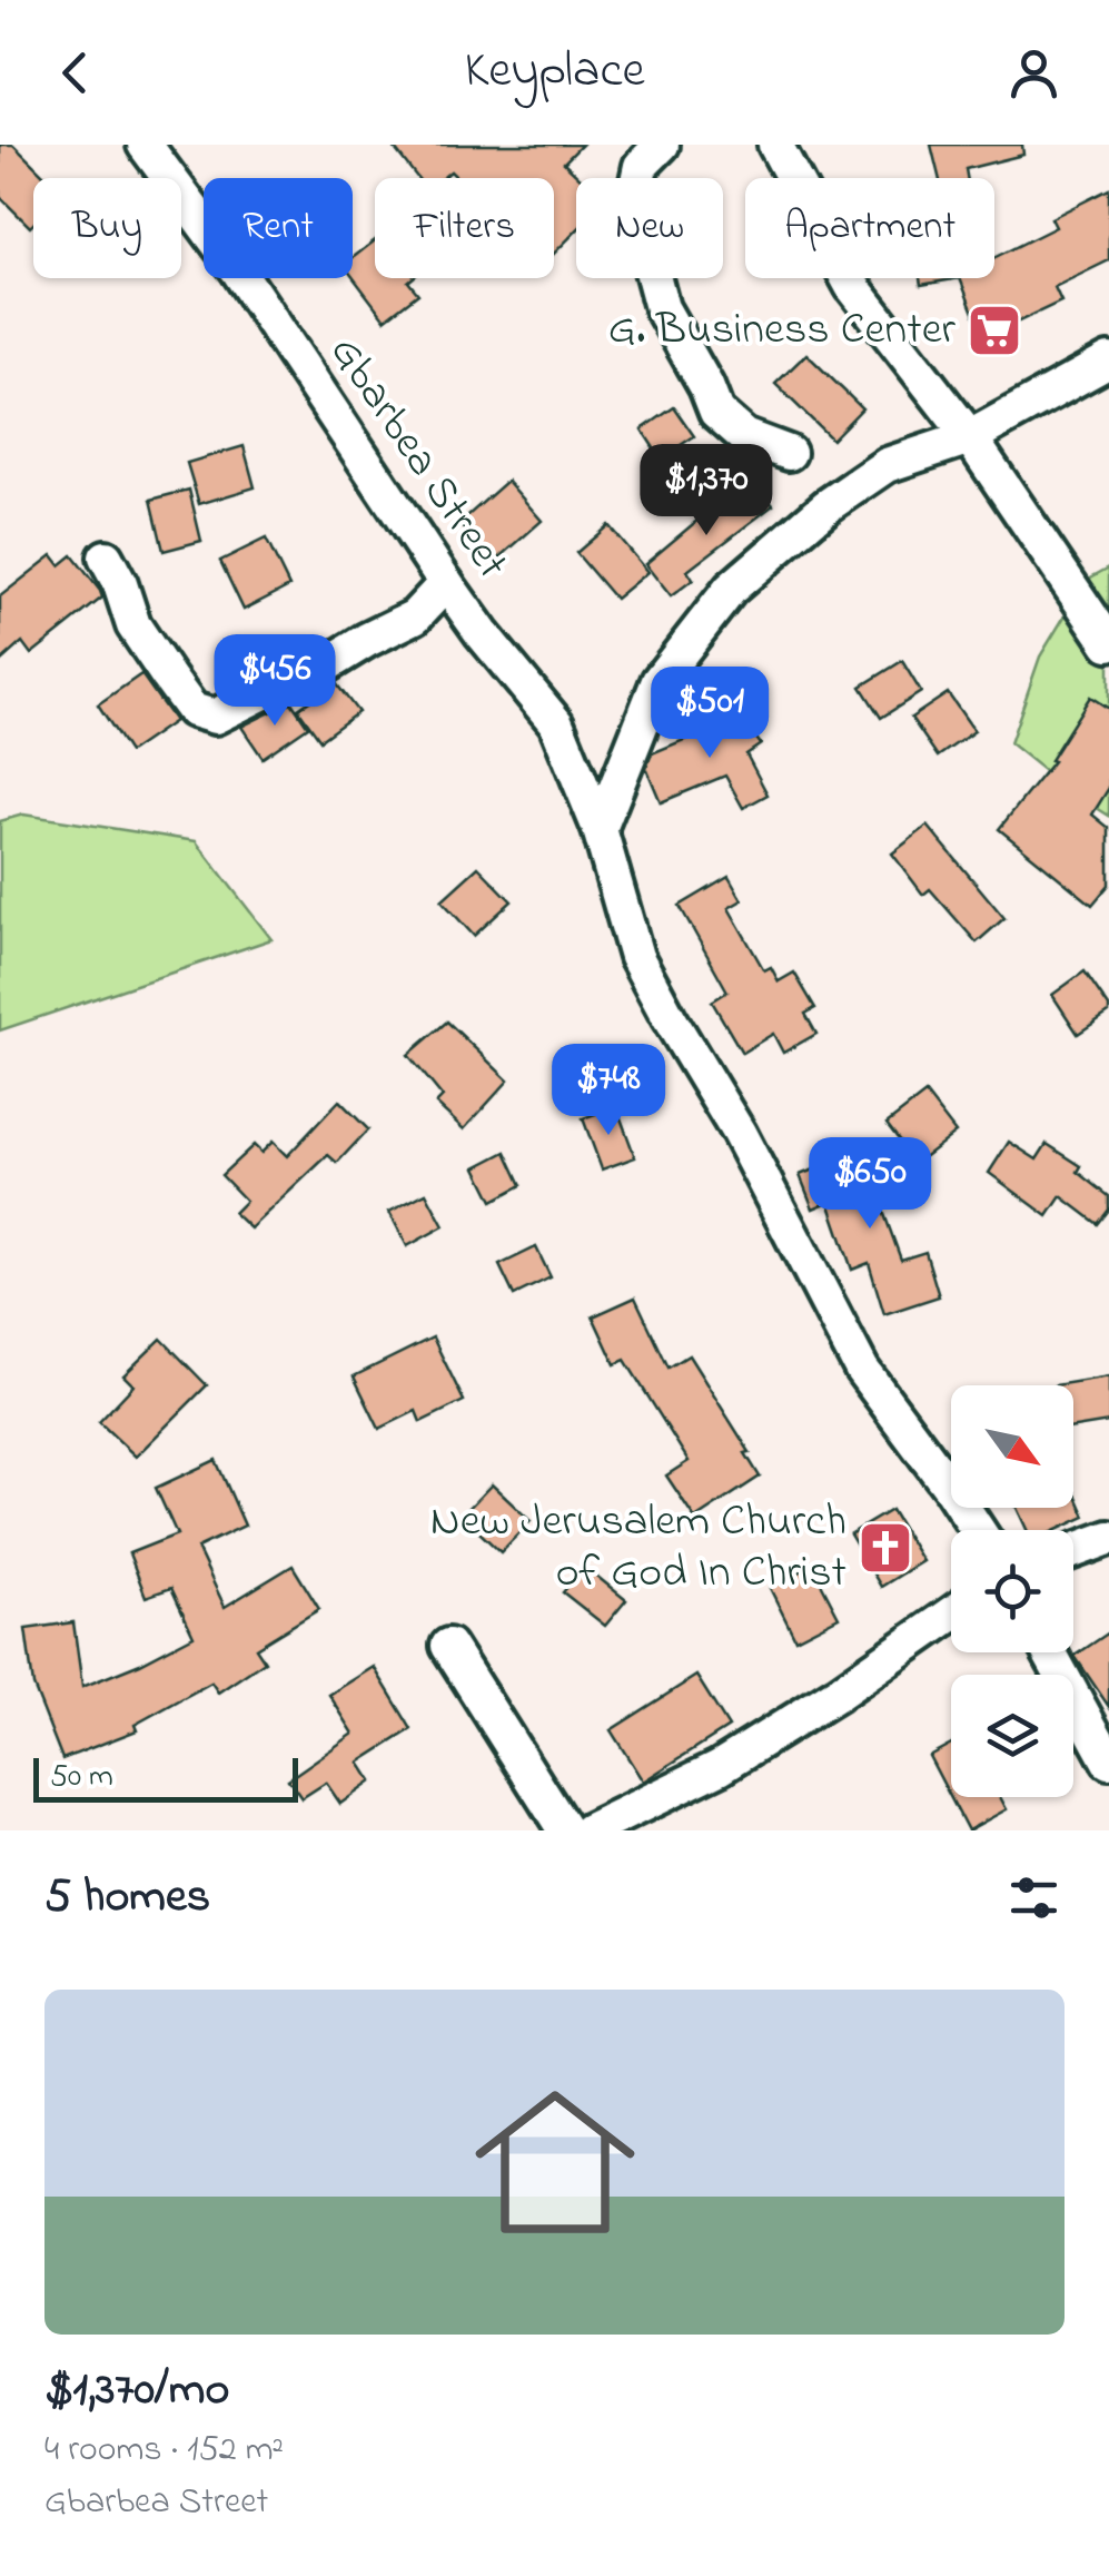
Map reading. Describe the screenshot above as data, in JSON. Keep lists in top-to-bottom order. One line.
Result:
{"streets":{"street":["Gbarbea Street"]},"places":{"supermarket":["G. Business Center"],"church":["New Jerusalem Church of God In Christ"]},"scale_bar":"50 m","north":"bottom right","page":{"header":"Keyplace","chip":["Buy","Rent","Filters","New","Apartment"],"price":["$1,370","$456","$501","$748","$650"],"scale":"50 m","heading":"5 homes","list":[{"name":"$1,370/mo","note":"4 rooms · 152 m² · Gbarbea Street"}]}}
